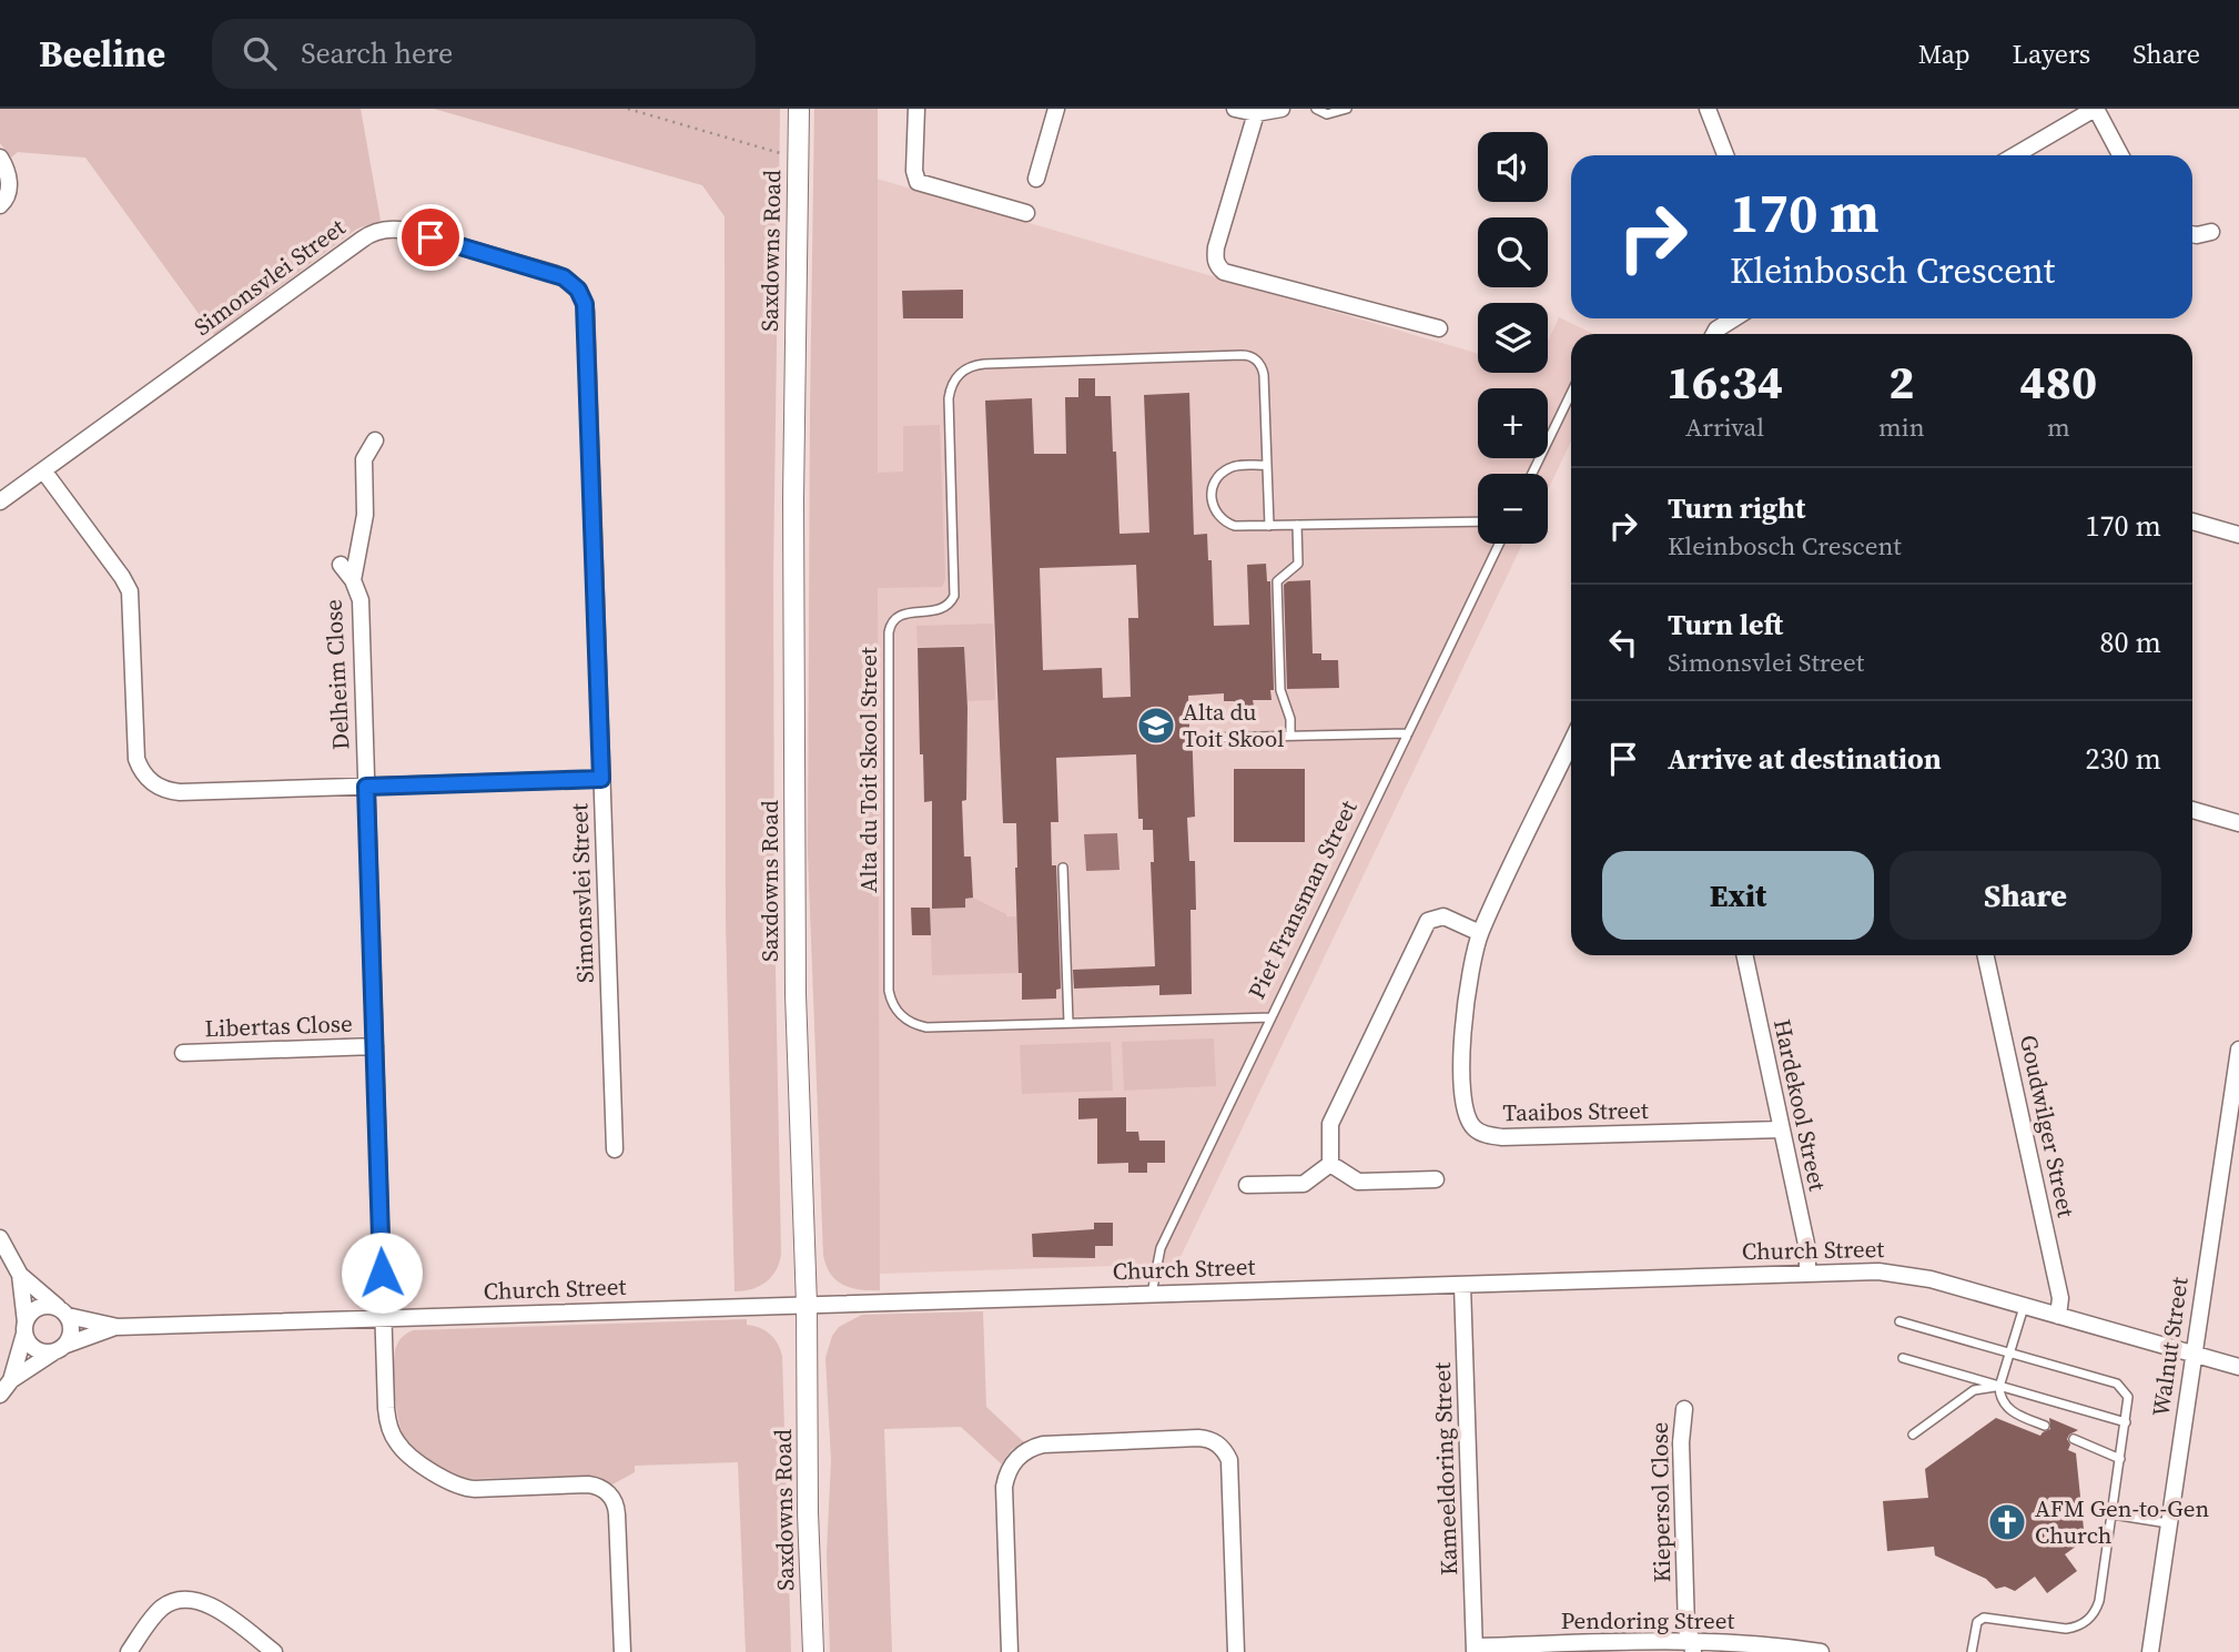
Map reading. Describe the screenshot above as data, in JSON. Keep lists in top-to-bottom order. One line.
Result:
{"streets":{"street":["Saxdowns Road","Simonsvlei Street","Delheim Close","Libertas Close","Hardekool Street","Taaibos Street","Goudwilger Street","Church Street","Walnut Street","Kameeldoring Street","Kiepersol Close","Pendoring Street"],"lane":["Alta du Toit Skool Street","Piet Fransman Street"]},"crossings":[["Saxdowns Road","Church Street"],["Delheim Close","Libertas Close"],["Delheim Close","Church Street"],["Alta du Toit Skool Street","Piet Fransman Street"],["Piet Fransman Street","Church Street"],["Hardekool Street","Taaibos Street"],["Hardekool Street","Church Street"],["Goudwilger Street","Church Street"],["Church Street","Walnut Street"],["Church Street","Kameeldoring Street"],["Kameeldoring Street","Pendoring Street"],["Kiepersol Close","Pendoring Street"]],"places":{"school or university":["Alta du Toit Skool"],"church":["AFM Gen-to-Gen Church"]},"page":{"header":"Beeline","search":"Search here","nav":["Map","Layers","Share"],"map_buttons":["+","−"],"turn":["170 m","Kleinbosch Crescent"],"eta":["16:34","Arrival","2","min","480","m"],"list":[{"name":"Turn right","note":"Kleinbosch Crescent","value":"170 m"},{"name":"Turn left","note":"Simonsvlei Street","value":"80 m"},{"name":"Arrive at destination","value":"230 m"}],"buttons":["Exit","Share"]}}
